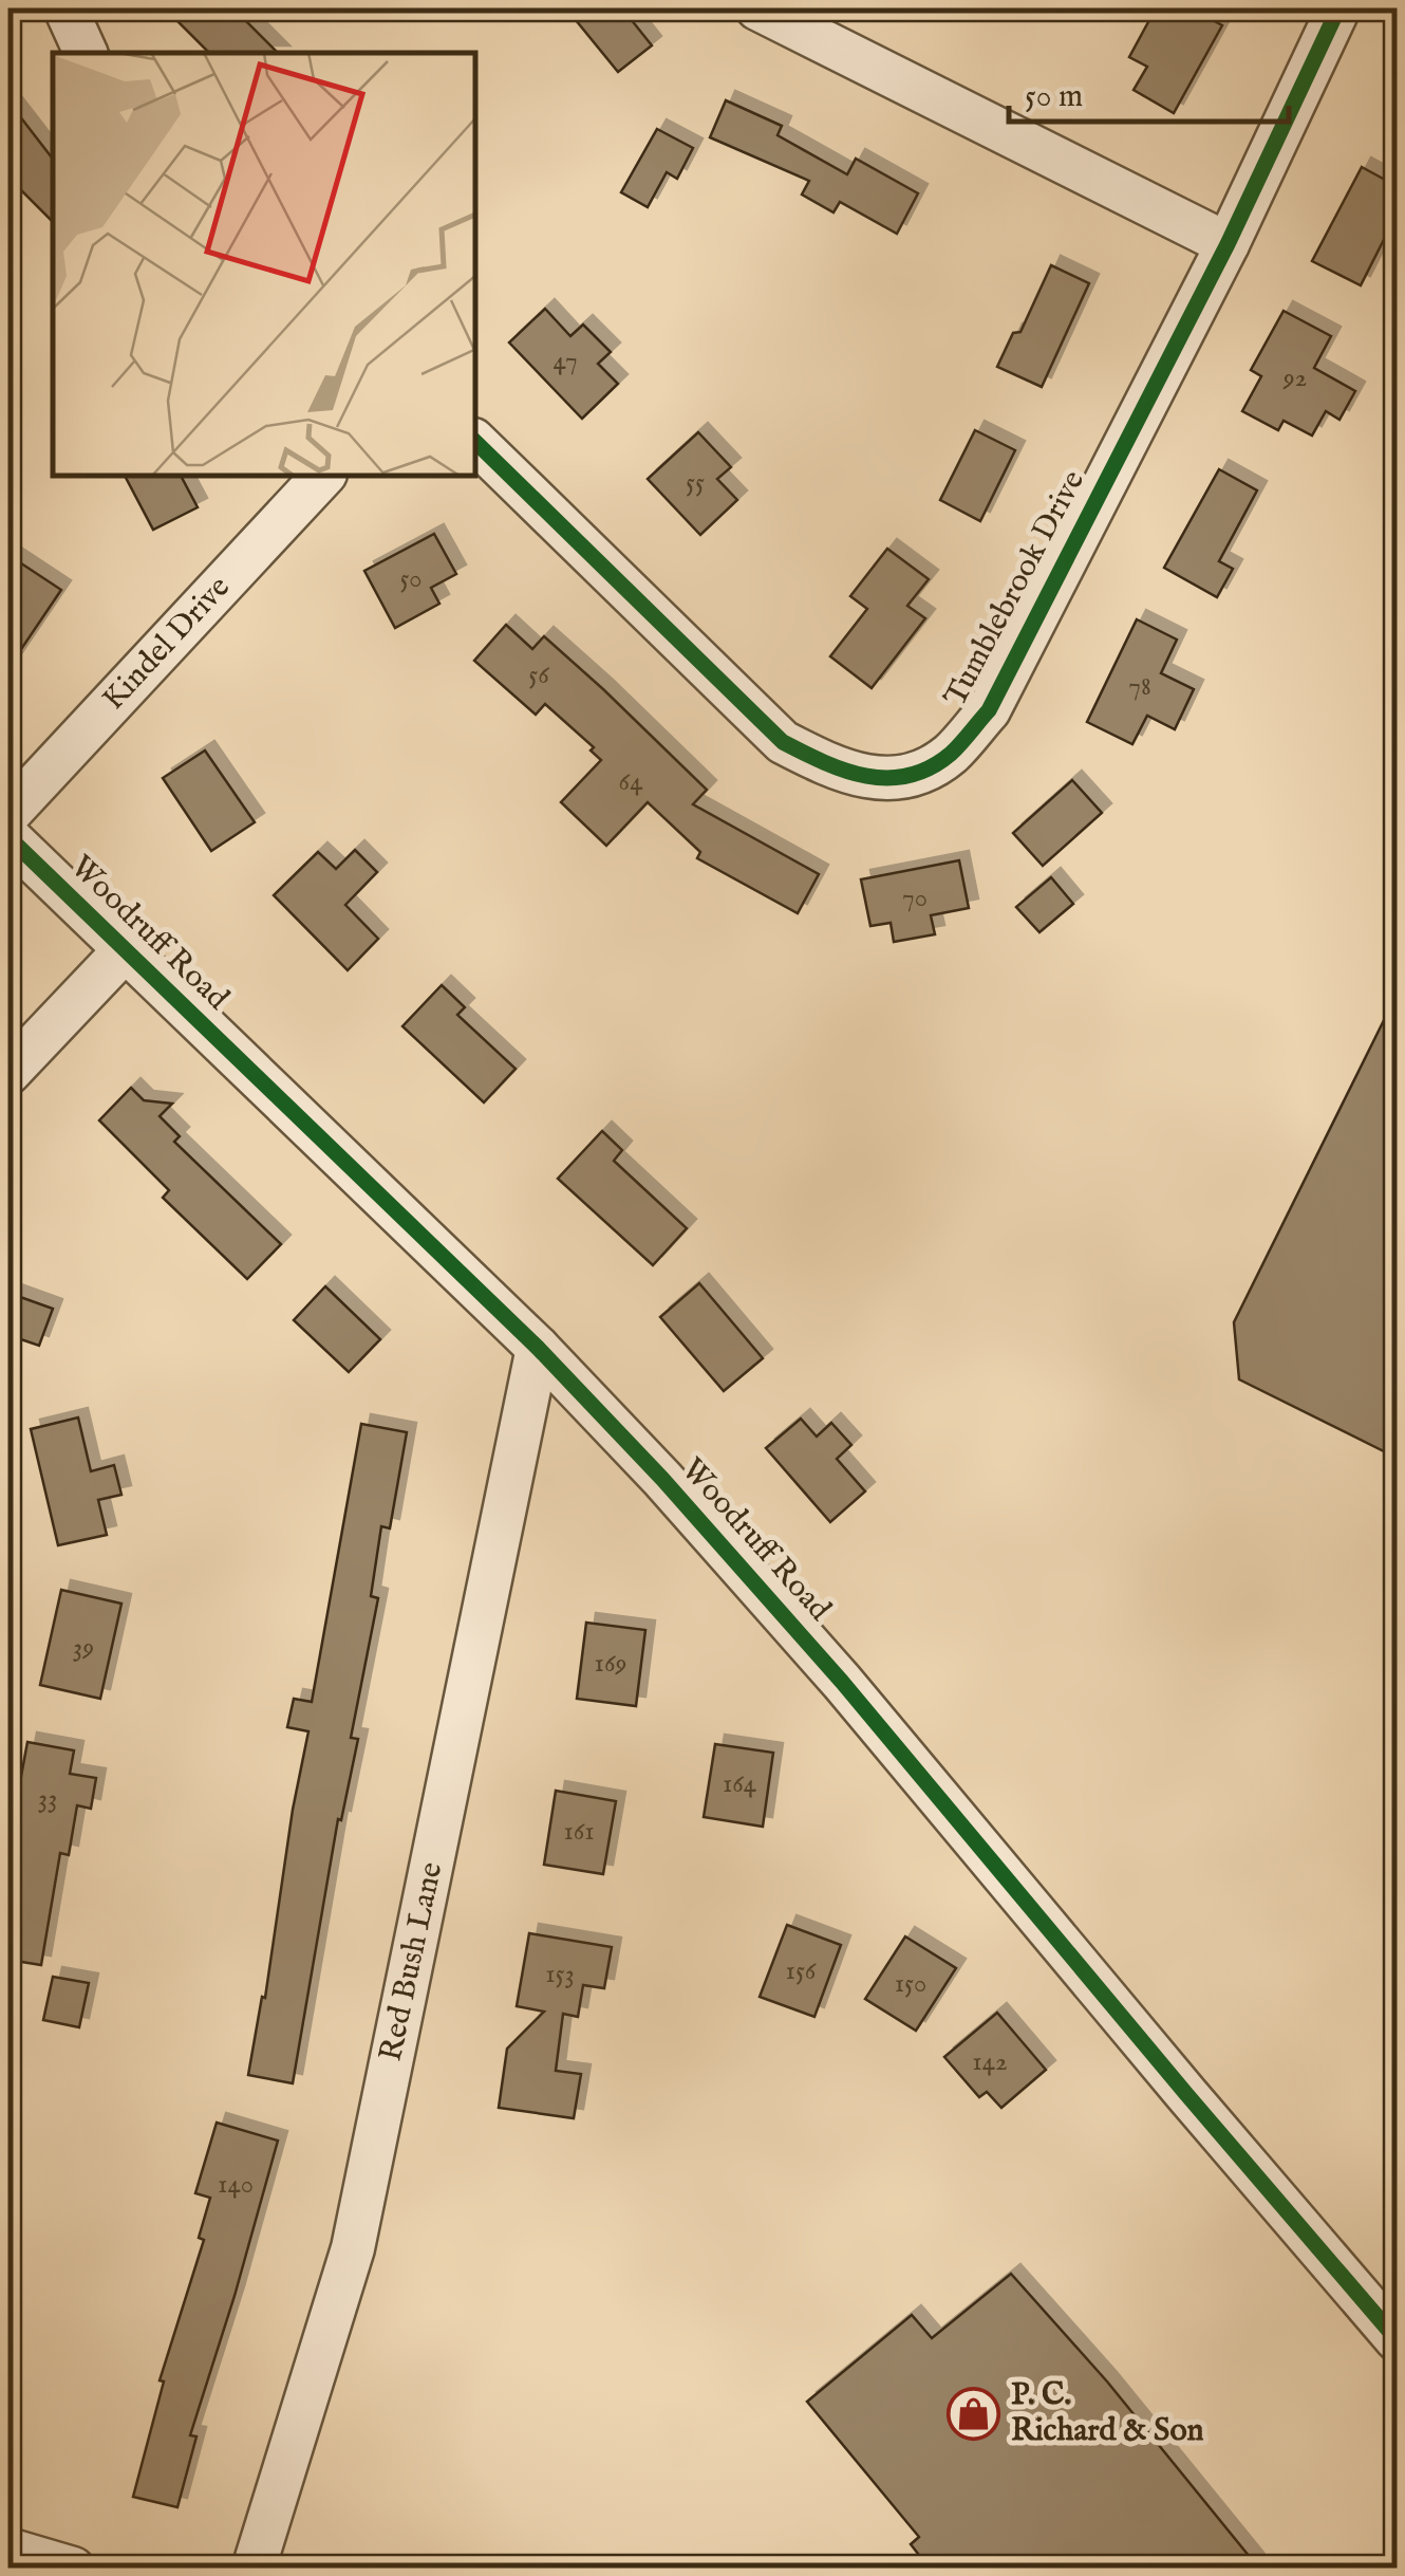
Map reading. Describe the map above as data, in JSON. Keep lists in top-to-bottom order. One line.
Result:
{"streets":{"street":["Tumblebrook Drive","Kindel Drive","Woodruff Road","Red Bush Lane"]},"crossings":[["Woodruff Road","Red Bush Lane"]],"places":{"shop":["P. C. Richard & Son"]},"house_numbers":["47","92","55","50","56","78","64","70","39","169","164","33","161","156","153","150","142","140"],"scale_bar":"50 m"}
